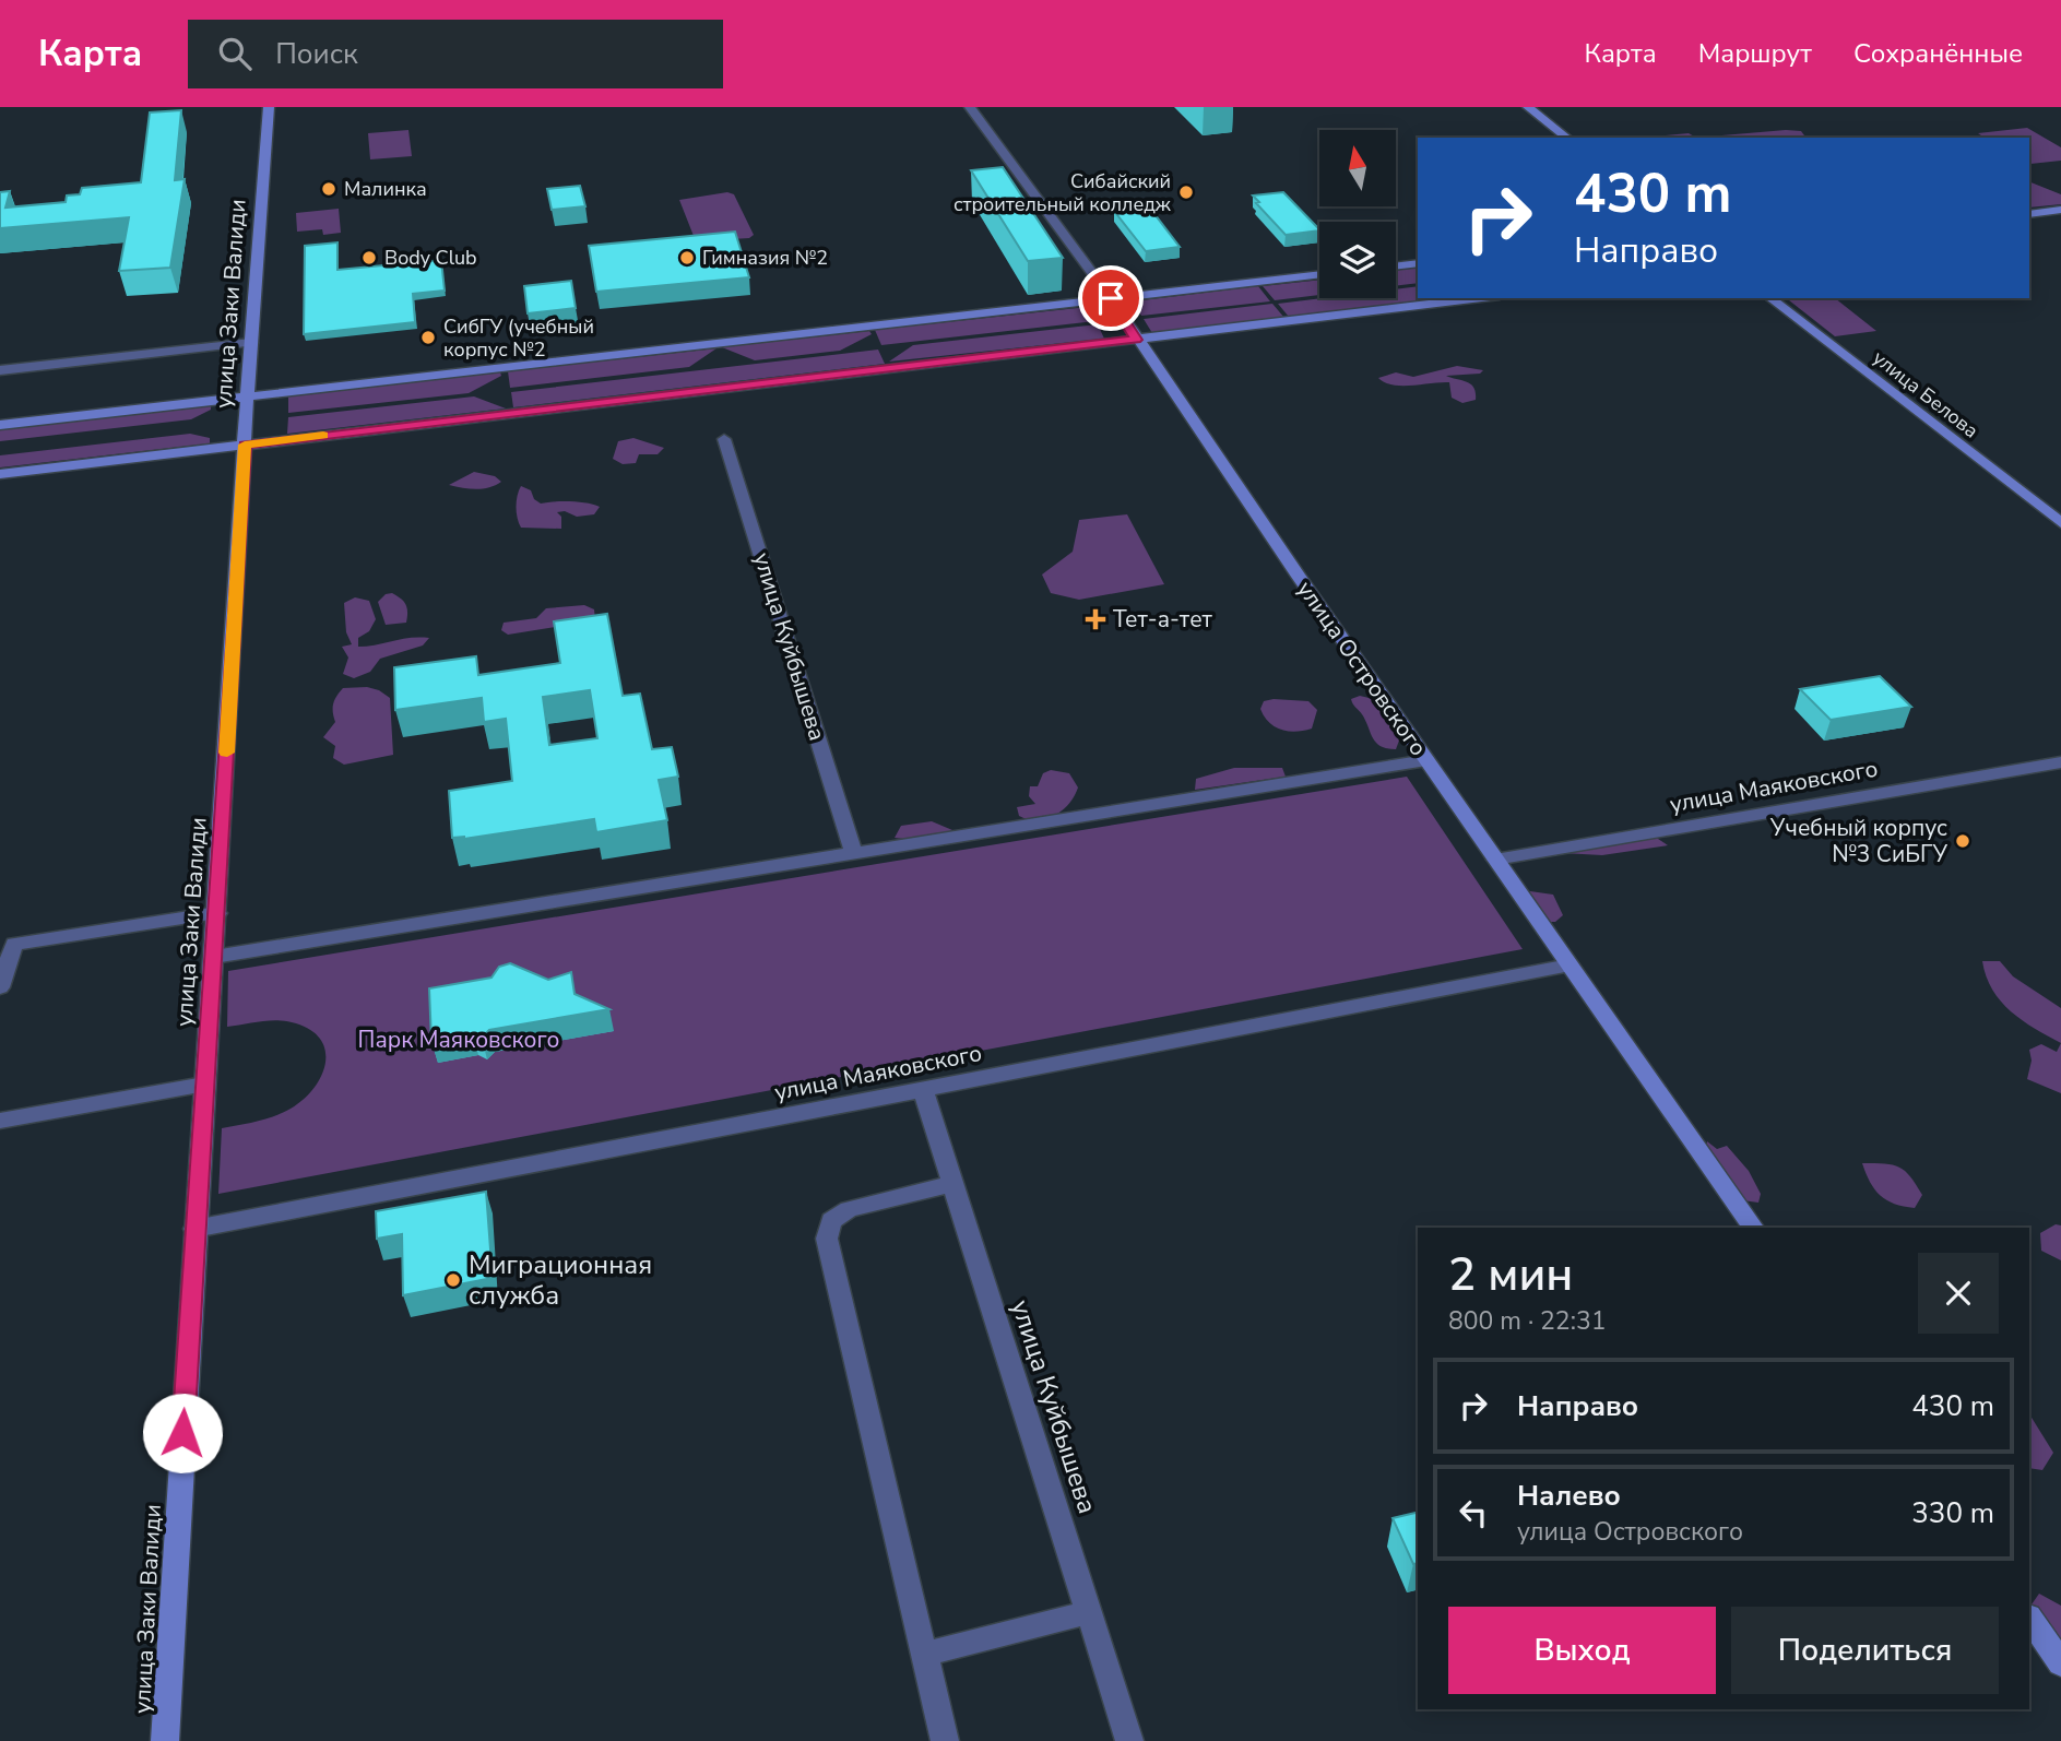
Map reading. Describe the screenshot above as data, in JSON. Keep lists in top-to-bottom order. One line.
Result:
{"streets":{"street":["улица Заки Валиди","улица Белова","улица Куйбышева","улица Островского","улица Маяковского"]},"crossings":[["улица Заки Валиди","улица Маяковского"],["улица Куйбышева","улица Маяковского"],["улица Островского","улица Маяковского"]],"parks":["Парк Маяковского"],"places":{"other":["Малинка","Сибайский строительный колледж","Body Club","Гимназия №2","СибГУ (учебный корпус №2","Учебный корпус №3 СиБГУ","Миграционная служба"],"health":["Тет-а-тет"]},"north":"top","page":{"header":"Карта","search":"Поиск","nav":["Карта","Маршрут","Сохранённые"],"turn":["430 m","Направо"],"heading":["2 мин","800 m · 22:31"],"list":[{"name":"Направо","value":"430 m"},{"name":"Налево","note":"улица Островского","value":"330 m"}],"buttons":["Выход","Поделиться"]}}
